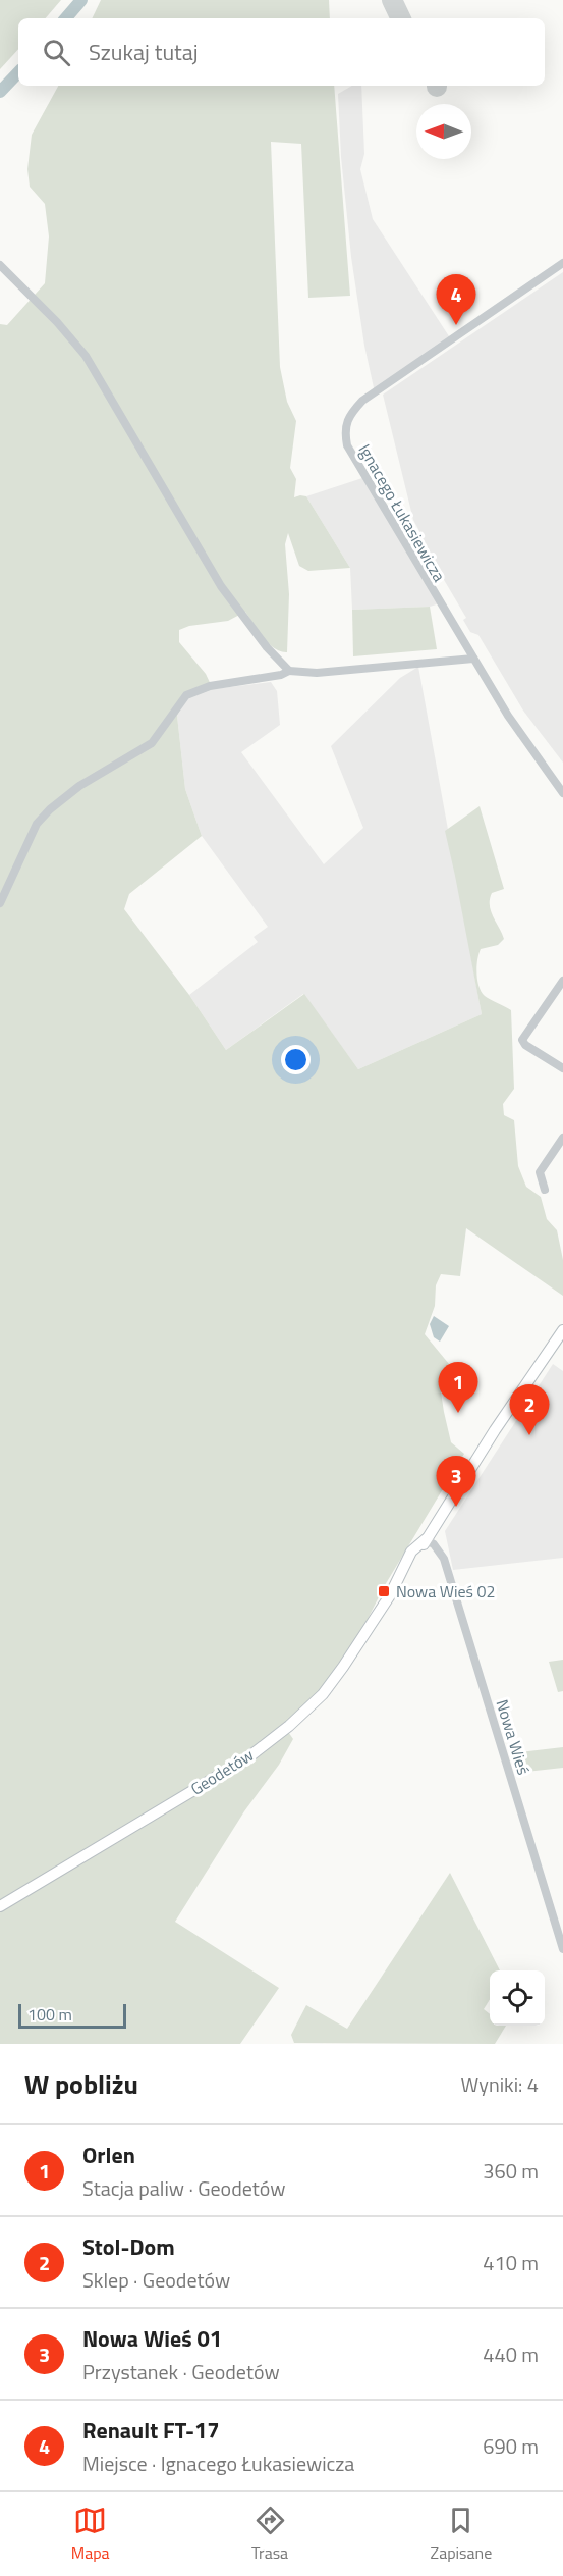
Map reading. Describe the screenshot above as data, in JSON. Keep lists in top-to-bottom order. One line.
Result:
{"streets":{"main road":["Geodetów"],"street":["Ignacego Łukasiewicza","Nowa Wieś"]},"crossings":[["Nowa Wieś","Geodetów"]],"places":{"transit":["Nowa Wieś 02"]},"scale_bar":"100 m","north":"left","page":{"search":"Szukaj tutaj","pins":["4","1","2","3"],"scale":"100 m","heading":["W pobliżu","Wyniki: 4"],"list":[{"mark":"1","name":"Orlen","note":"Stacja paliw · Geodetów","value":"360 m"},{"mark":"2","name":"Stol-Dom","note":"Sklep · Geodetów","value":"410 m"},{"mark":"3","name":"Nowa Wieś 01","note":"Przystanek · Geodetów","value":"440 m"},{"mark":"4","name":"Renault FT-17","note":"Miejsce · Ignacego Łukasiewicza","value":"690 m"}],"nav":["Mapa","Trasa","Zapisane"]}}
